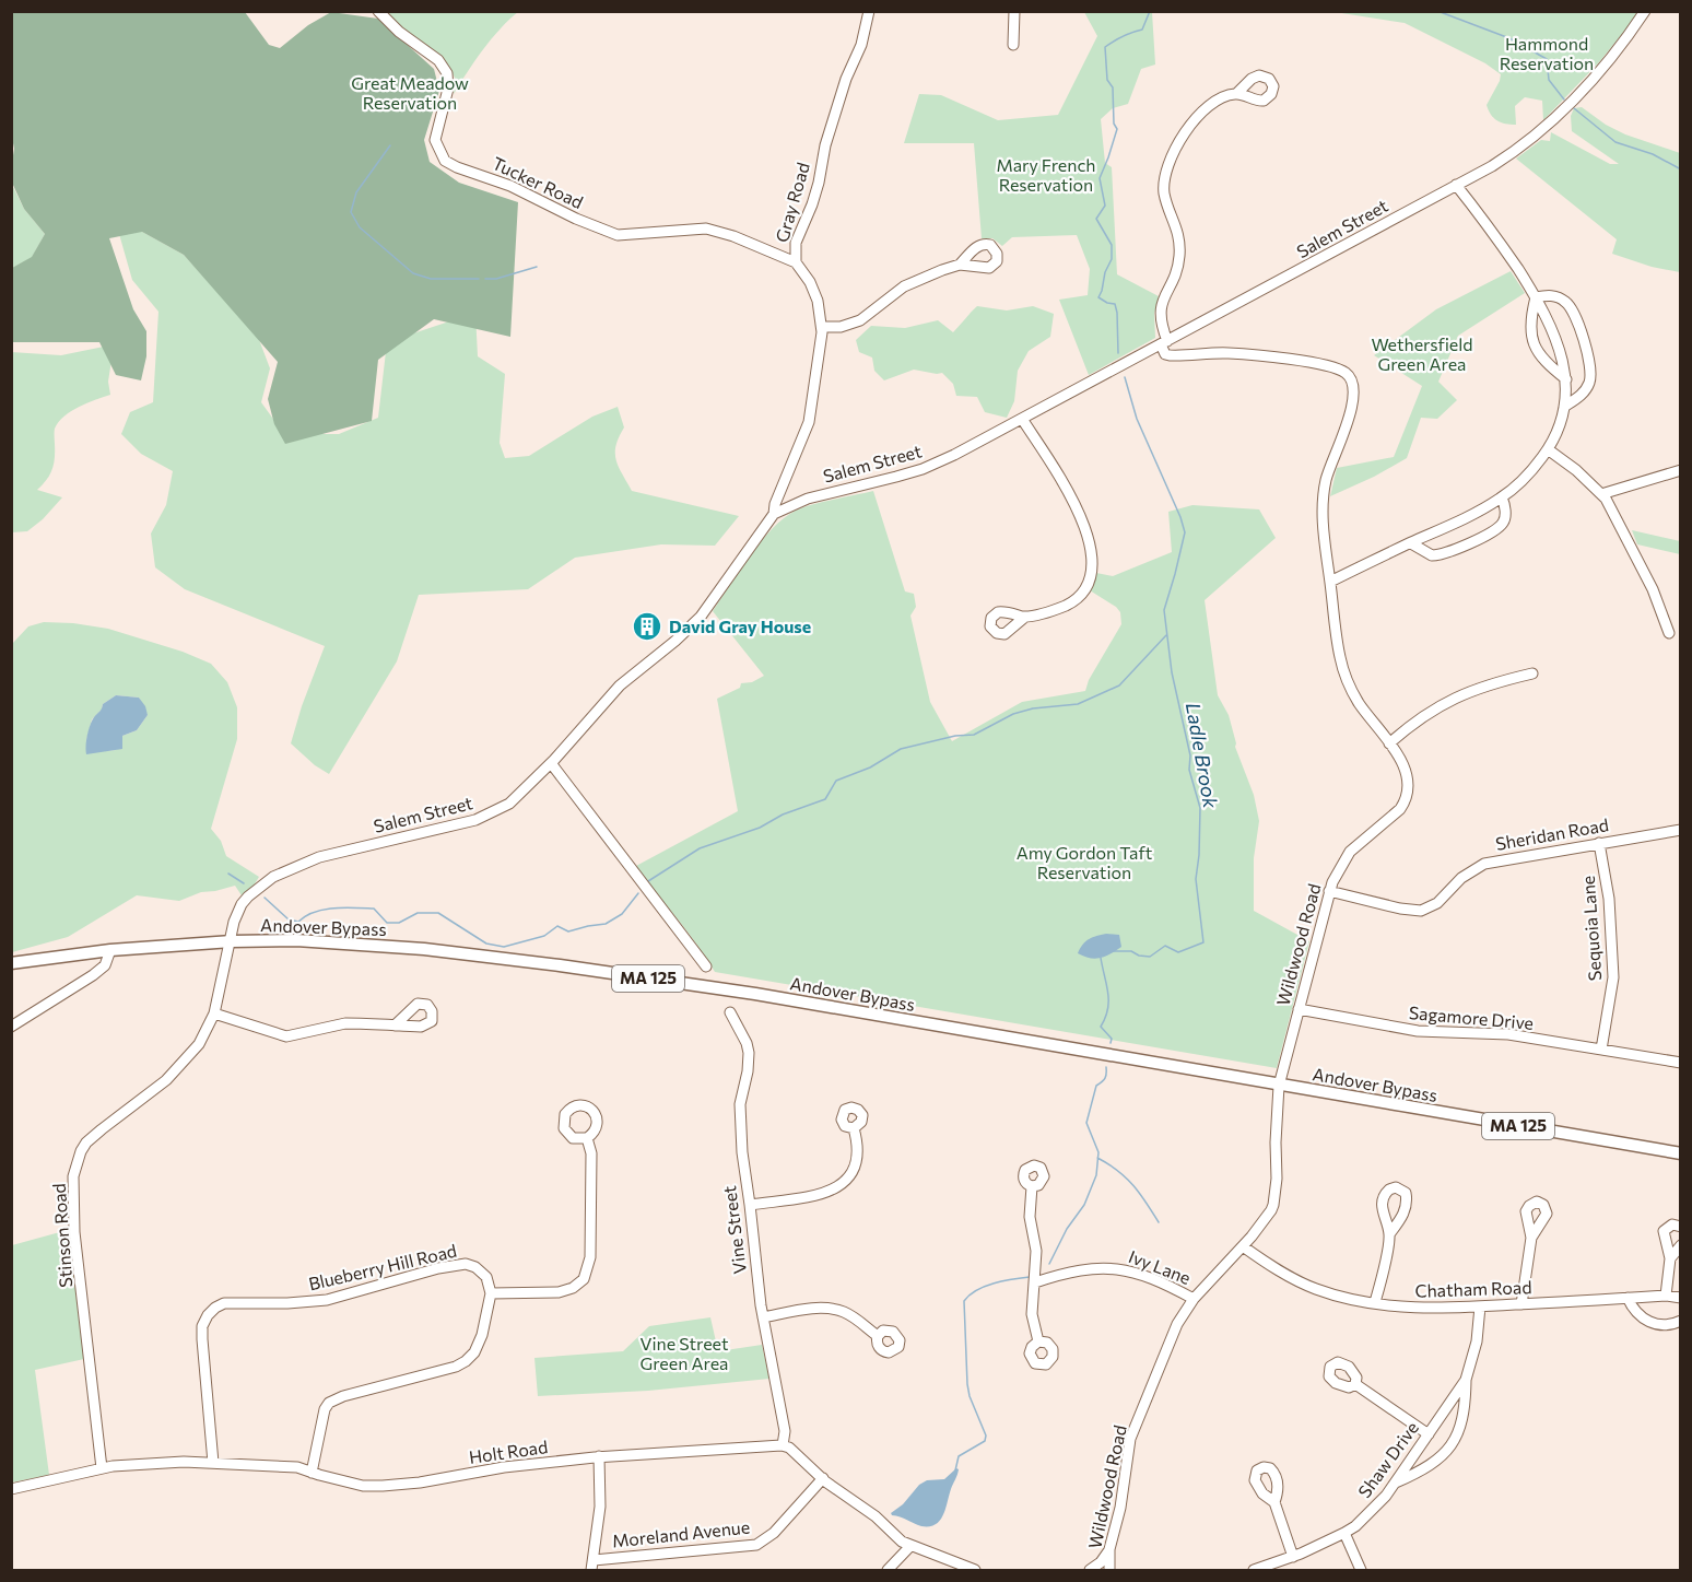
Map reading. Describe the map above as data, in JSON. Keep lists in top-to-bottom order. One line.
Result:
{"streets":{"main road":["Andover Bypass","MA 125"],"street":["Tucker Road","Gray Road","Salem Street","Sheridan Road","Sequoia Lane","Wildwood Road","Sagamore Drive","Vine Street","Stinson Road","Blueberry Hill Road","Ivy Lane","Chatham Road","Holt Road","Shaw Drive","Moreland Avenue"]},"crossings":[["Tucker Road","Gray Road"],["Gray Road","Salem Street"],["Salem Street","Andover Bypass"],["Salem Street","Wildwood Road"],["Salem Street","Stinson Road"],["Sheridan Road","Sequoia Lane"],["Sheridan Road","Wildwood Road"],["Andover Bypass","Wildwood Road"],["Andover Bypass","Stinson Road"],["Sequoia Lane","Sagamore Drive"],["Wildwood Road","Sagamore Drive"],["Wildwood Road","Ivy Lane"],["Wildwood Road","Chatham Road"],["Vine Street","Holt Road"],["Stinson Road","Holt Road"],["Blueberry Hill Road","Holt Road"],["Chatham Road","Shaw Drive"],["Holt Road","Moreland Avenue"]],"water":["Ladle Brook"],"parks":["Hammond Reservation","Great Meadow Reservation","Mary French Reservation","Wethersfield Green Area","Amy Gordon Taft Reservation","Vine Street Green Area"],"places":{"building":["David Gray House"]}}
